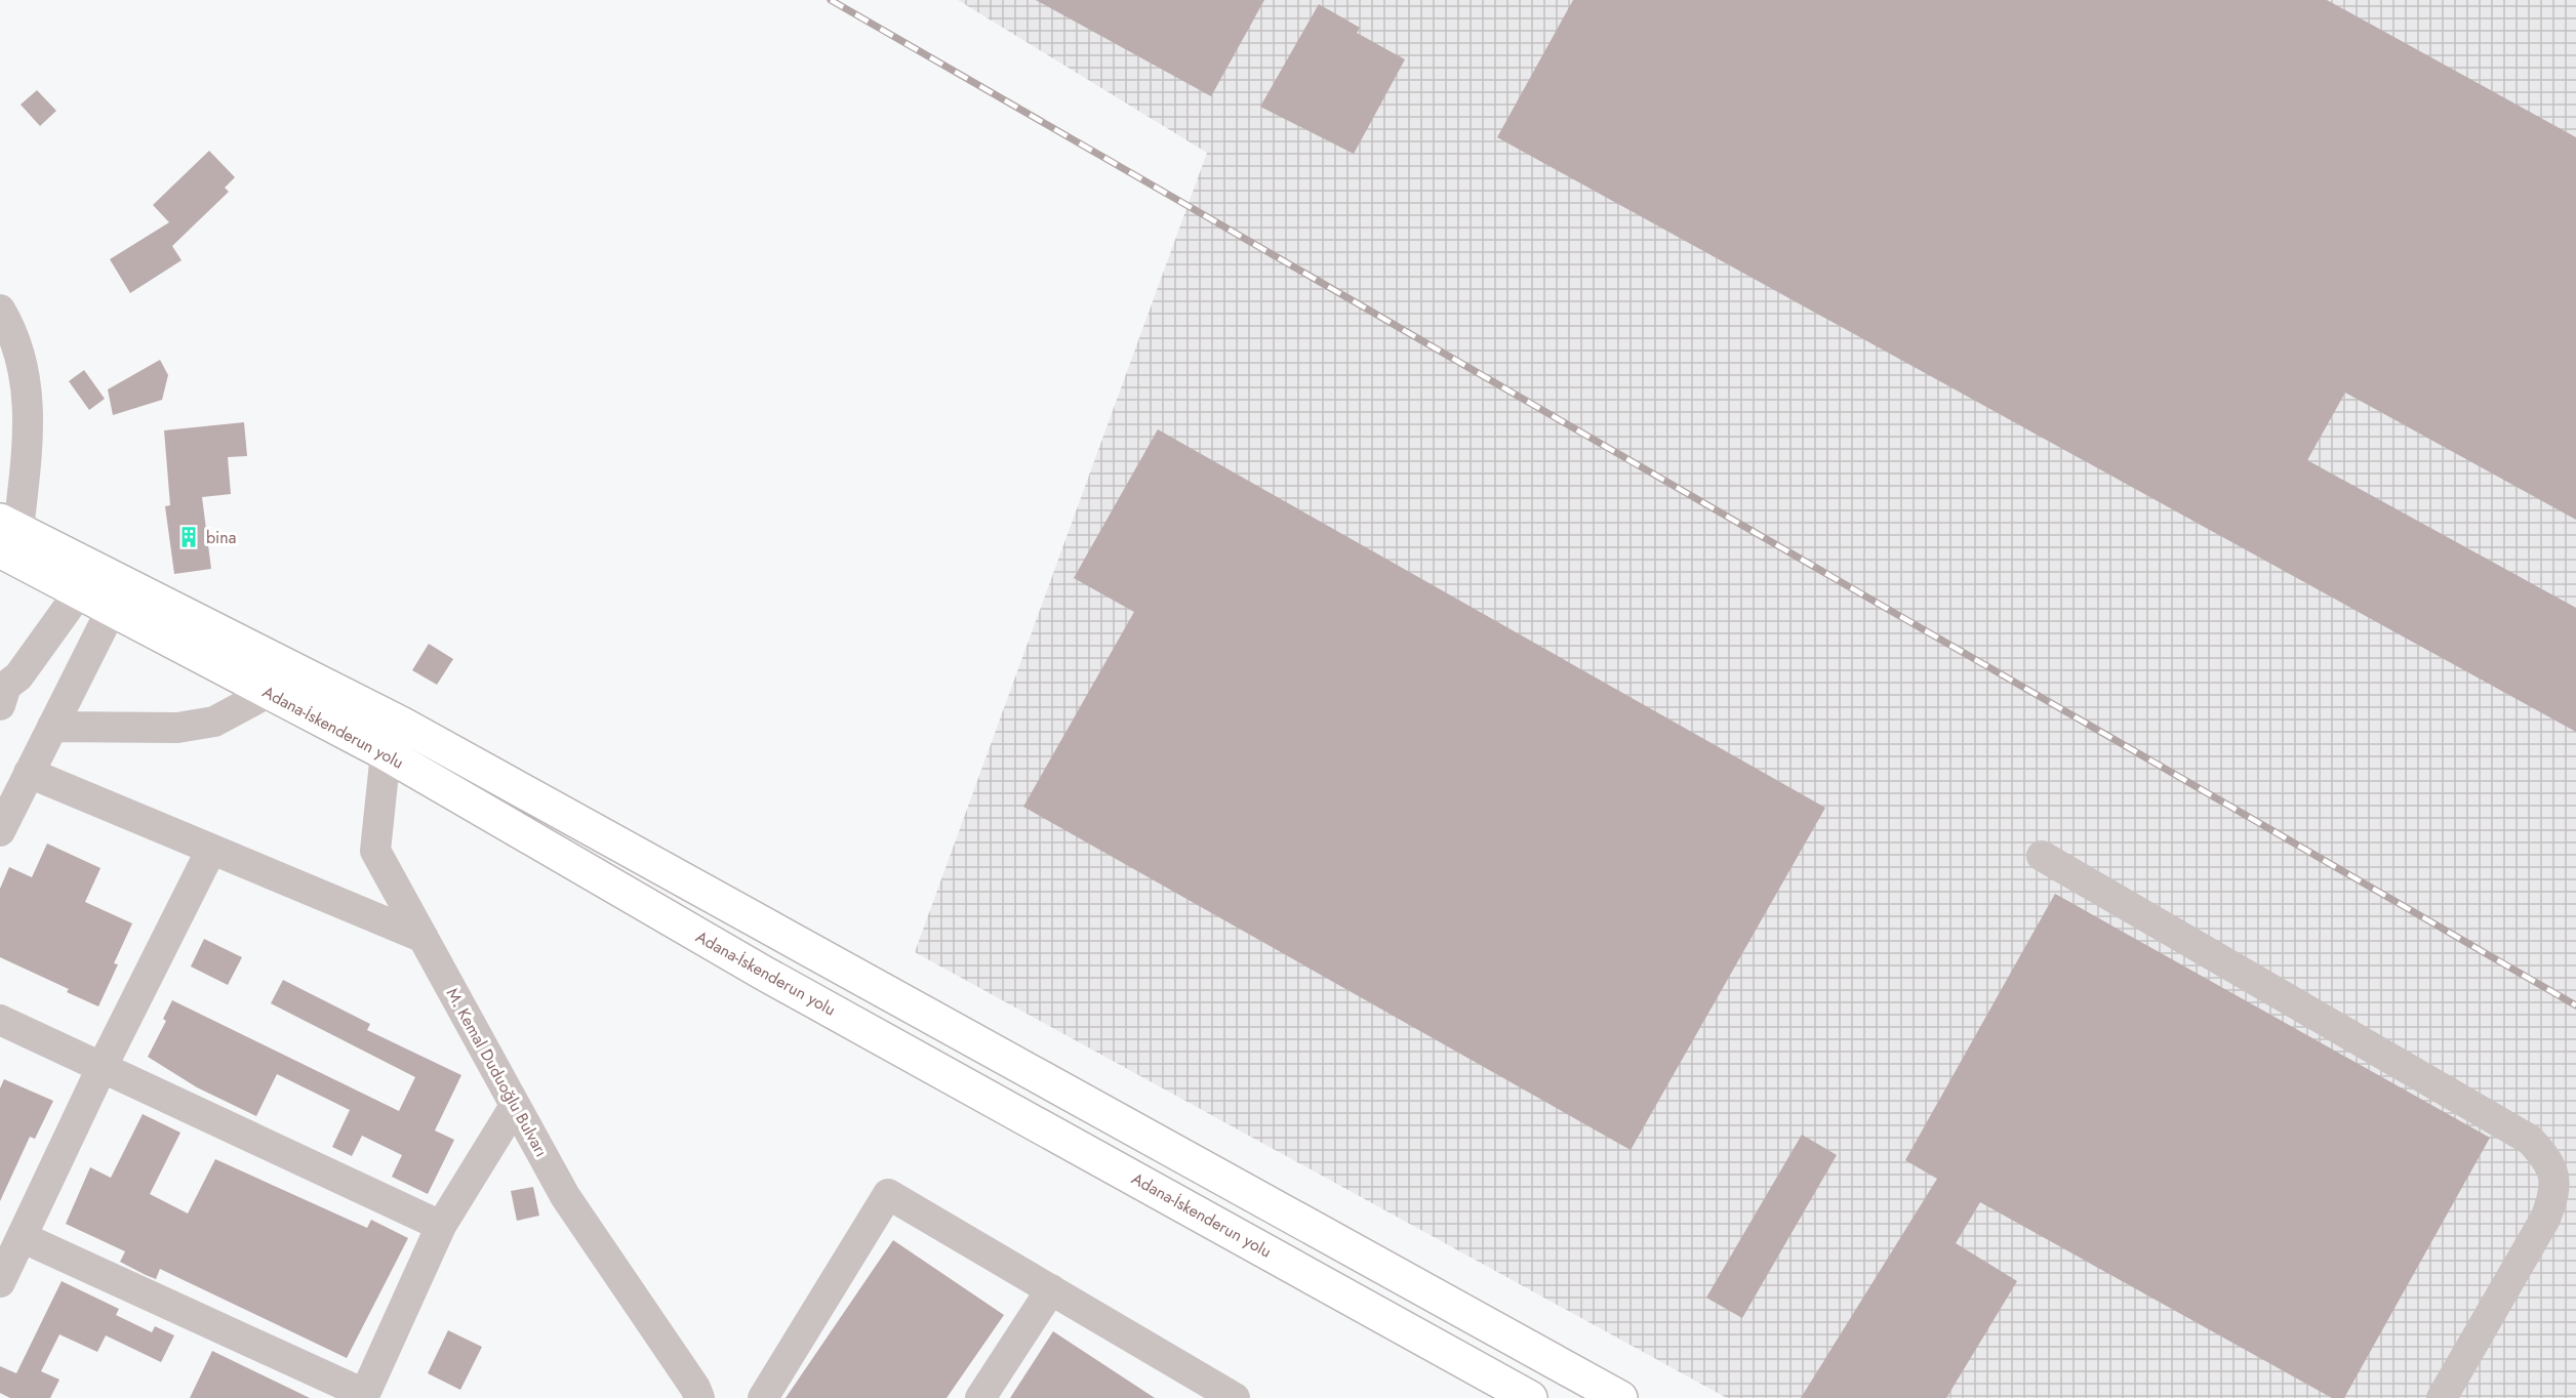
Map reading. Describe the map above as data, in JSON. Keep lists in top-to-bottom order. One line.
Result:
{"streets":{"highway":["Adana-İskenderun yolu"],"street":["M. Kemal Duduoğlu Bulvarı"]},"crossings":[["Adana-İskenderun yolu","M. Kemal Duduoğlu Bulvarı"]],"places":{"building":["bina"]}}
